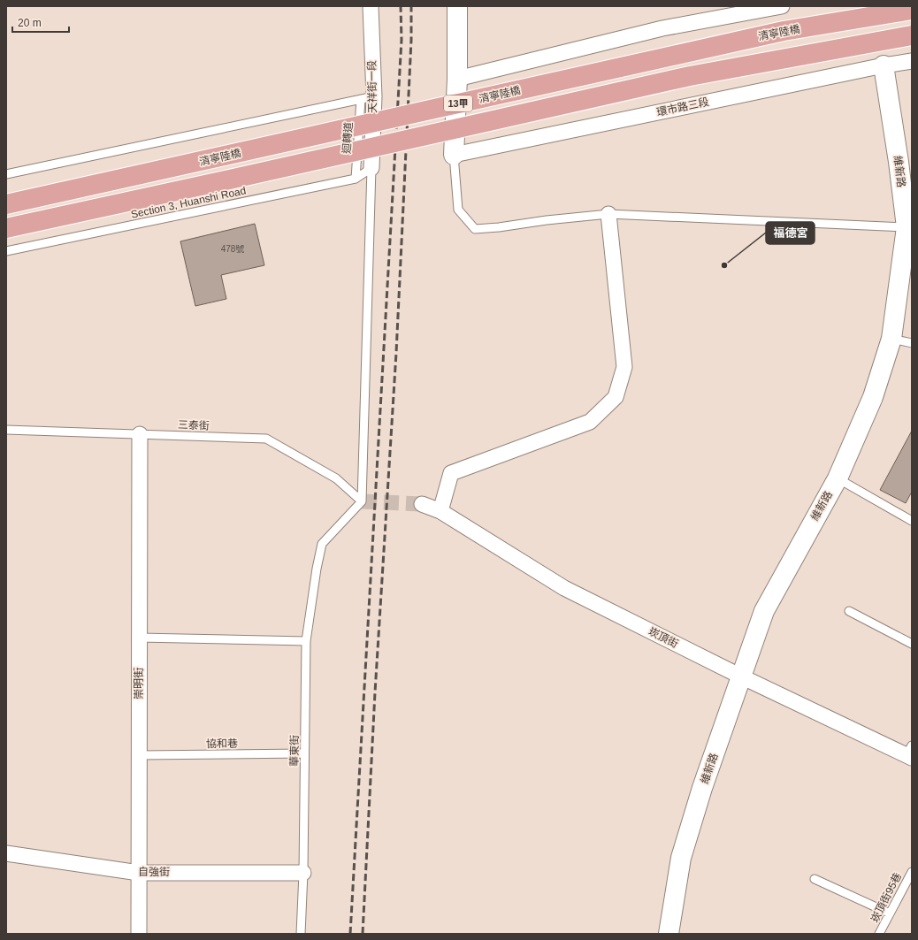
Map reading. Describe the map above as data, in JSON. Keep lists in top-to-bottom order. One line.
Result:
{"streets":{"main road":["清寧陸橋","13甲"],"street":["天祥街一段","環市路三段","維新路","崁頂街","崇明街","自強街"],"lane":["迴轉道","Section 3, Huanshi Road","三泰街","協和巷","華東街","崁頂街95巷"]},"crossings":[["天祥街一段","迴轉道"],["天祥街一段","Section 3, Huanshi Road"],["環市路三段","維新路"],["迴轉道","Section 3, Huanshi Road"],["維新路","崁頂街"],["三泰街","崇明街"],["三泰街","華東街"],["崇明街","協和巷"],["崇明街","自強街"],["協和巷","華東街"],["華東街","自強街"]],"places":["福德宮"],"house_numbers":["478號"],"scale_bar":"20 m"}
